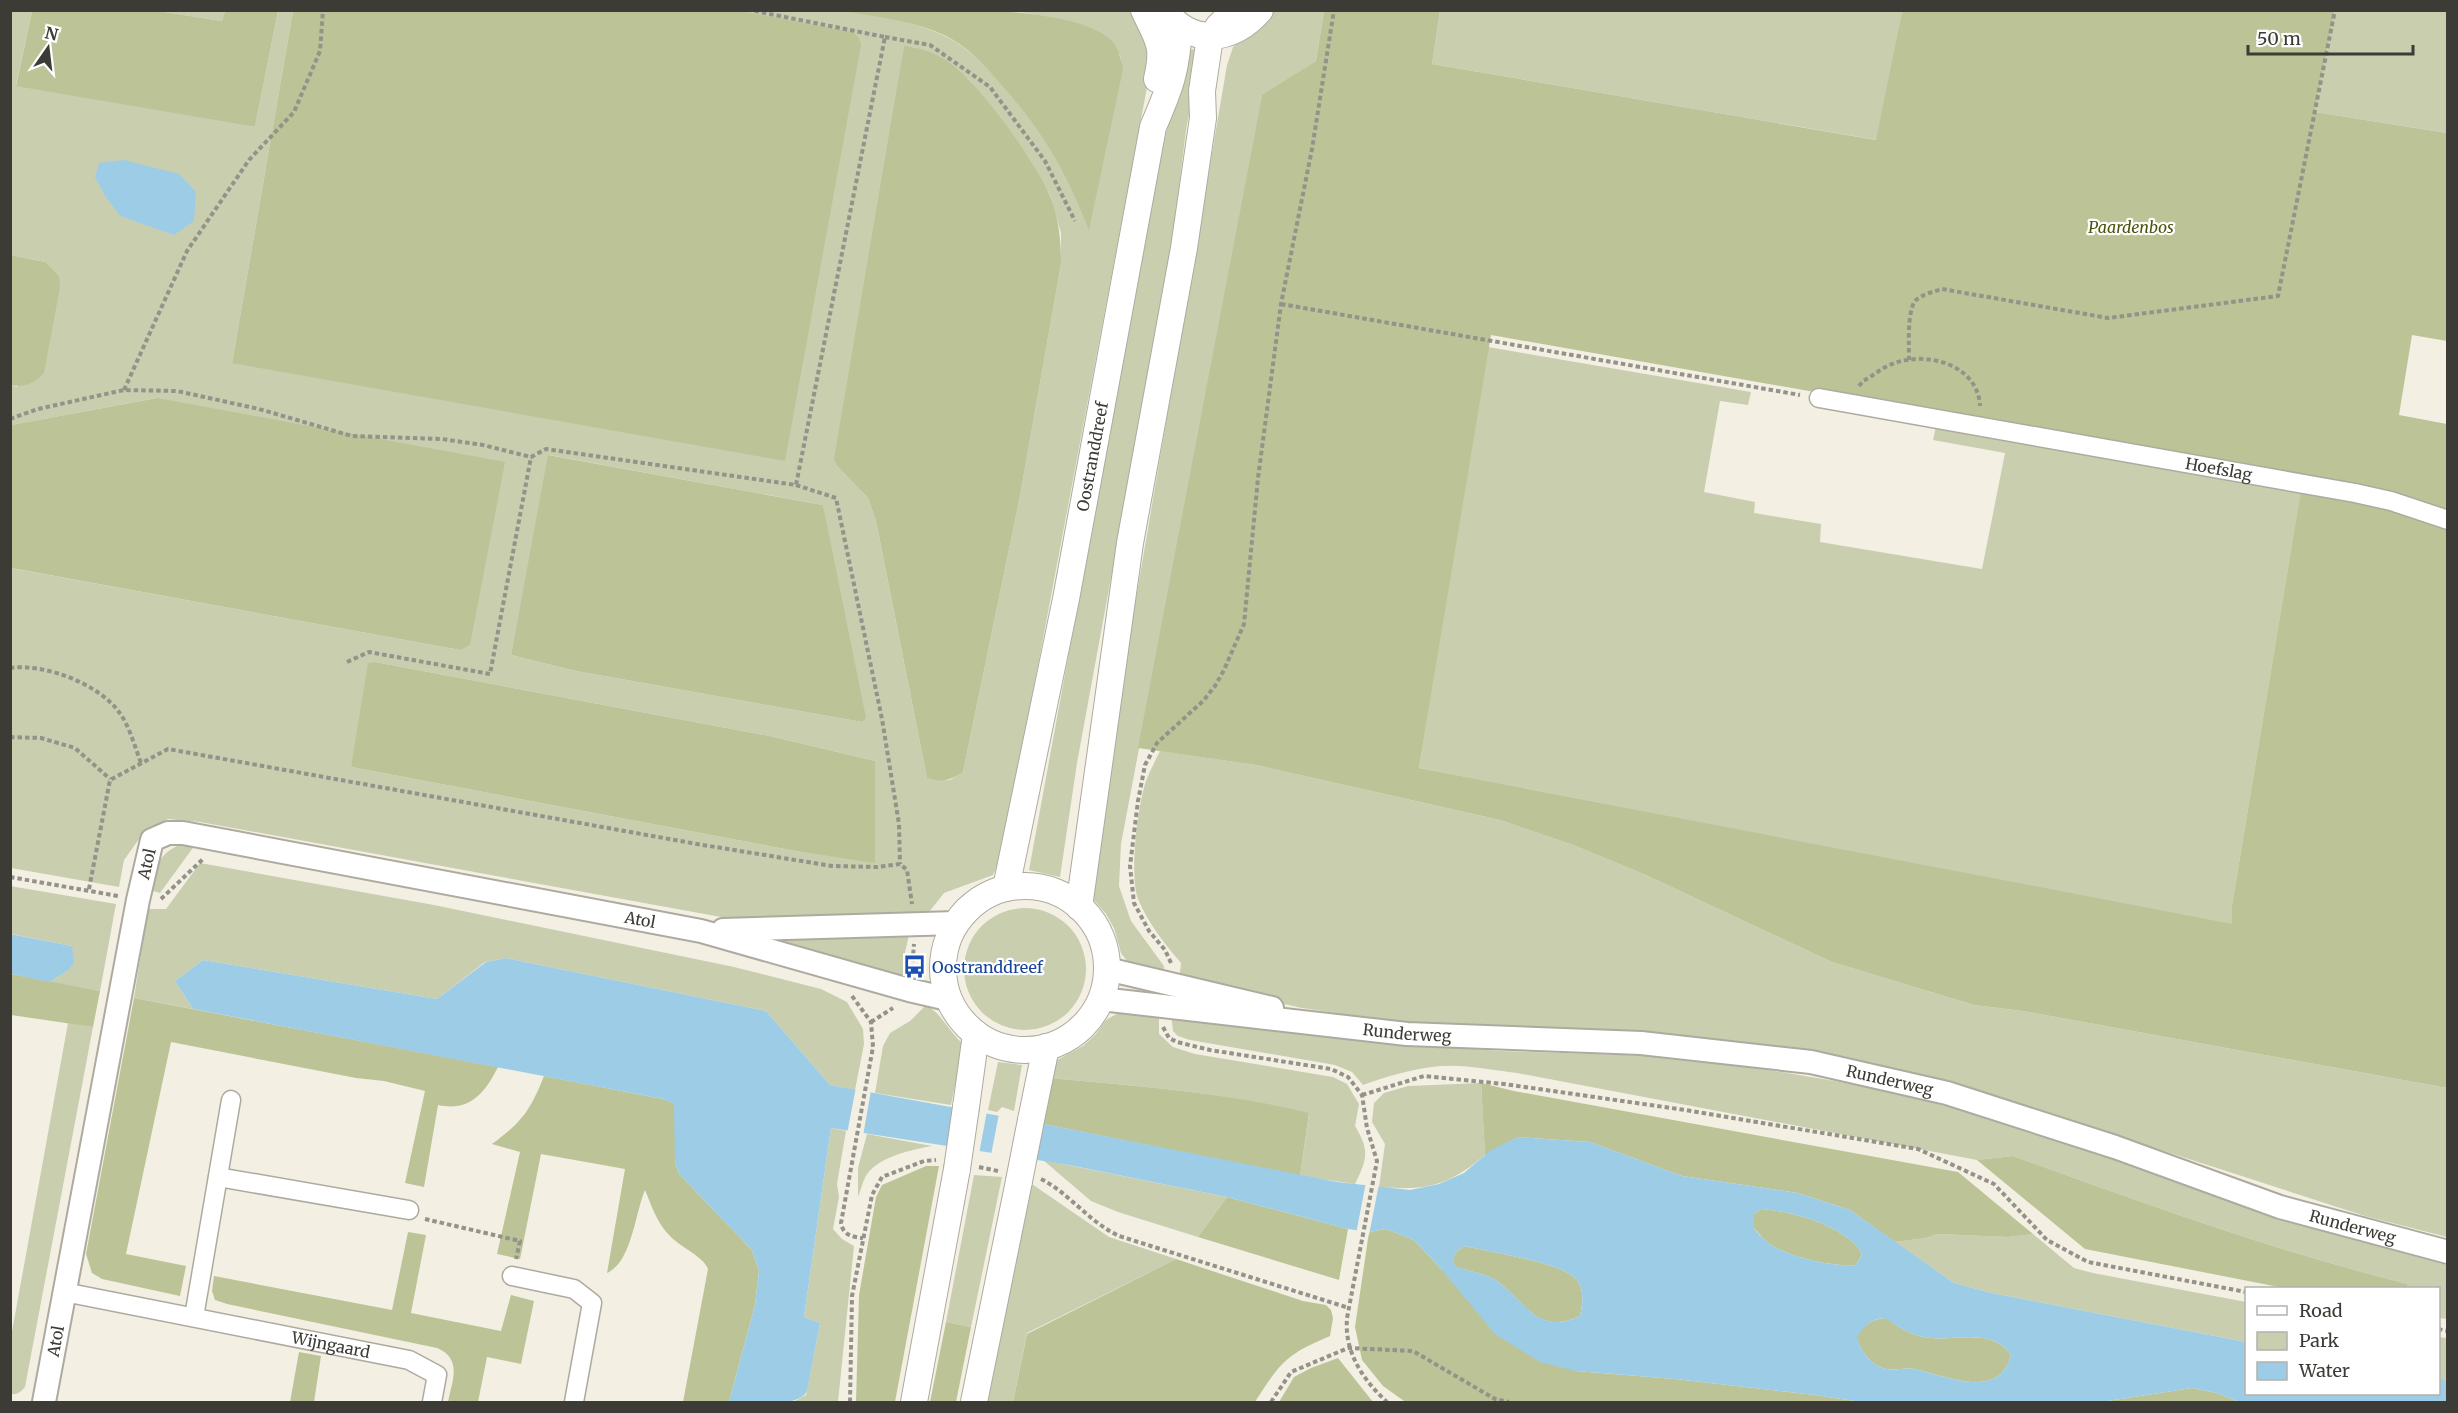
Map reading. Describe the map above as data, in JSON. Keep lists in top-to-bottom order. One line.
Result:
{"streets":{"main road":["Oostranddreef"],"street":["Hoefslag","Atol","Runderweg","Wijngaard"]},"crossings":[["Oostranddreef","Atol"],["Oostranddreef","Runderweg"],["Atol","Runderweg"],["Atol","Wijngaard"]],"parks":["Paardenbos"],"places":{"bus stop":["Oostranddreef"]},"legend":["Road","Park","Water"],"scale_bar":"50 m","north":"top"}
